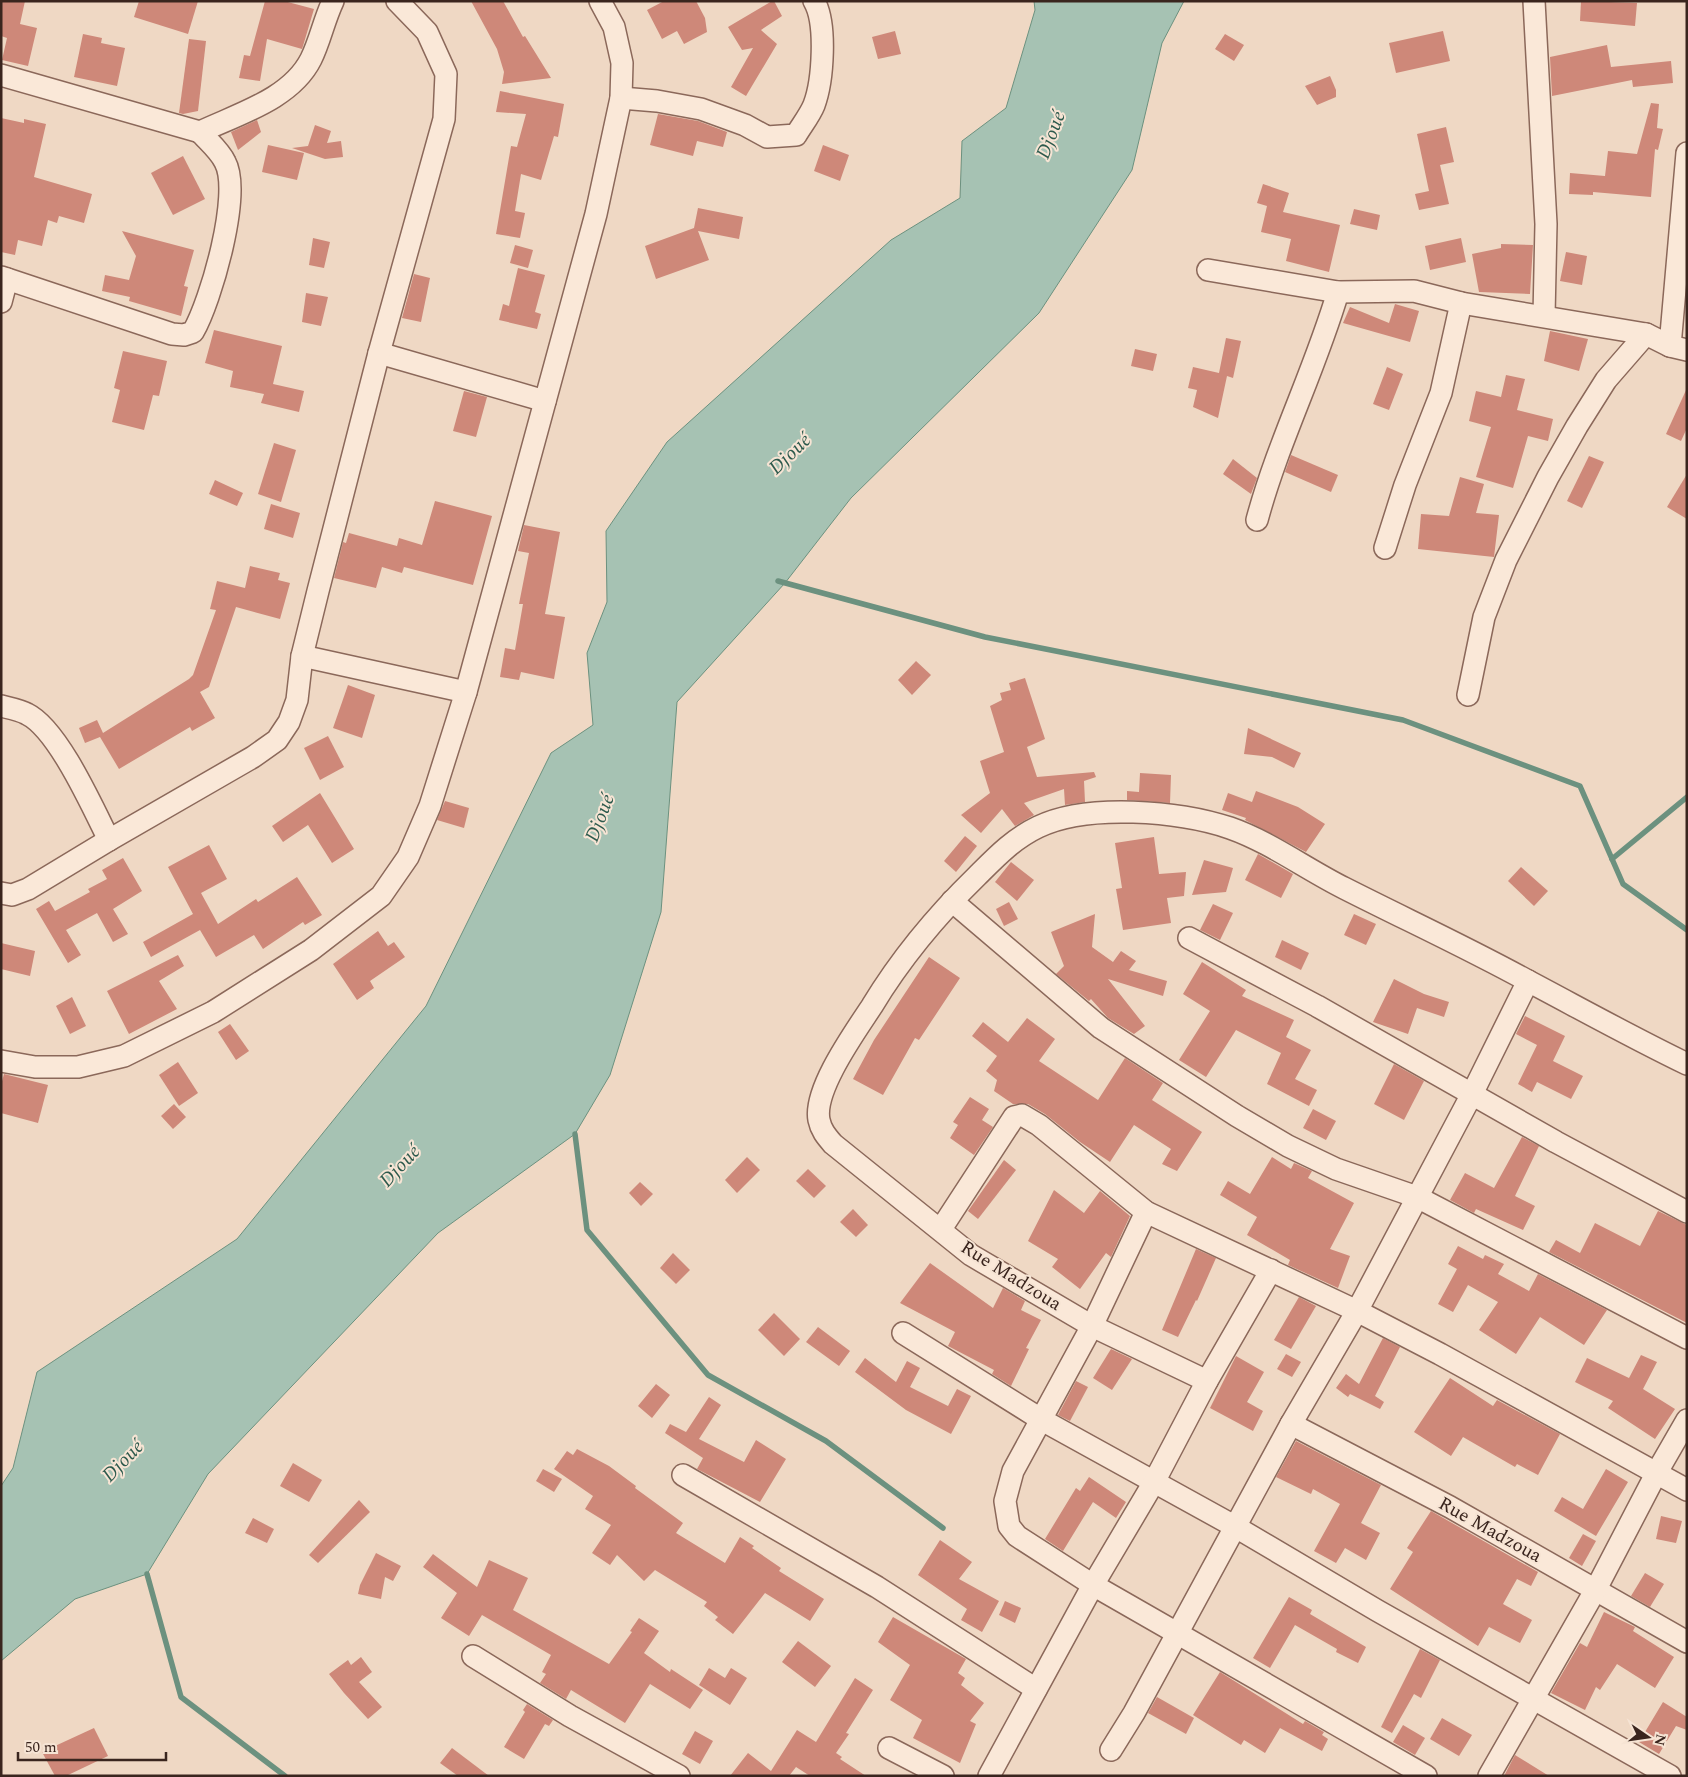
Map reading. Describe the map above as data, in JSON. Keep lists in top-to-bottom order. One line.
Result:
{"streets":{"street":["Rue Madzoua"]},"water":["Djoué"],"scale_bar":"50 m","north":"right"}
